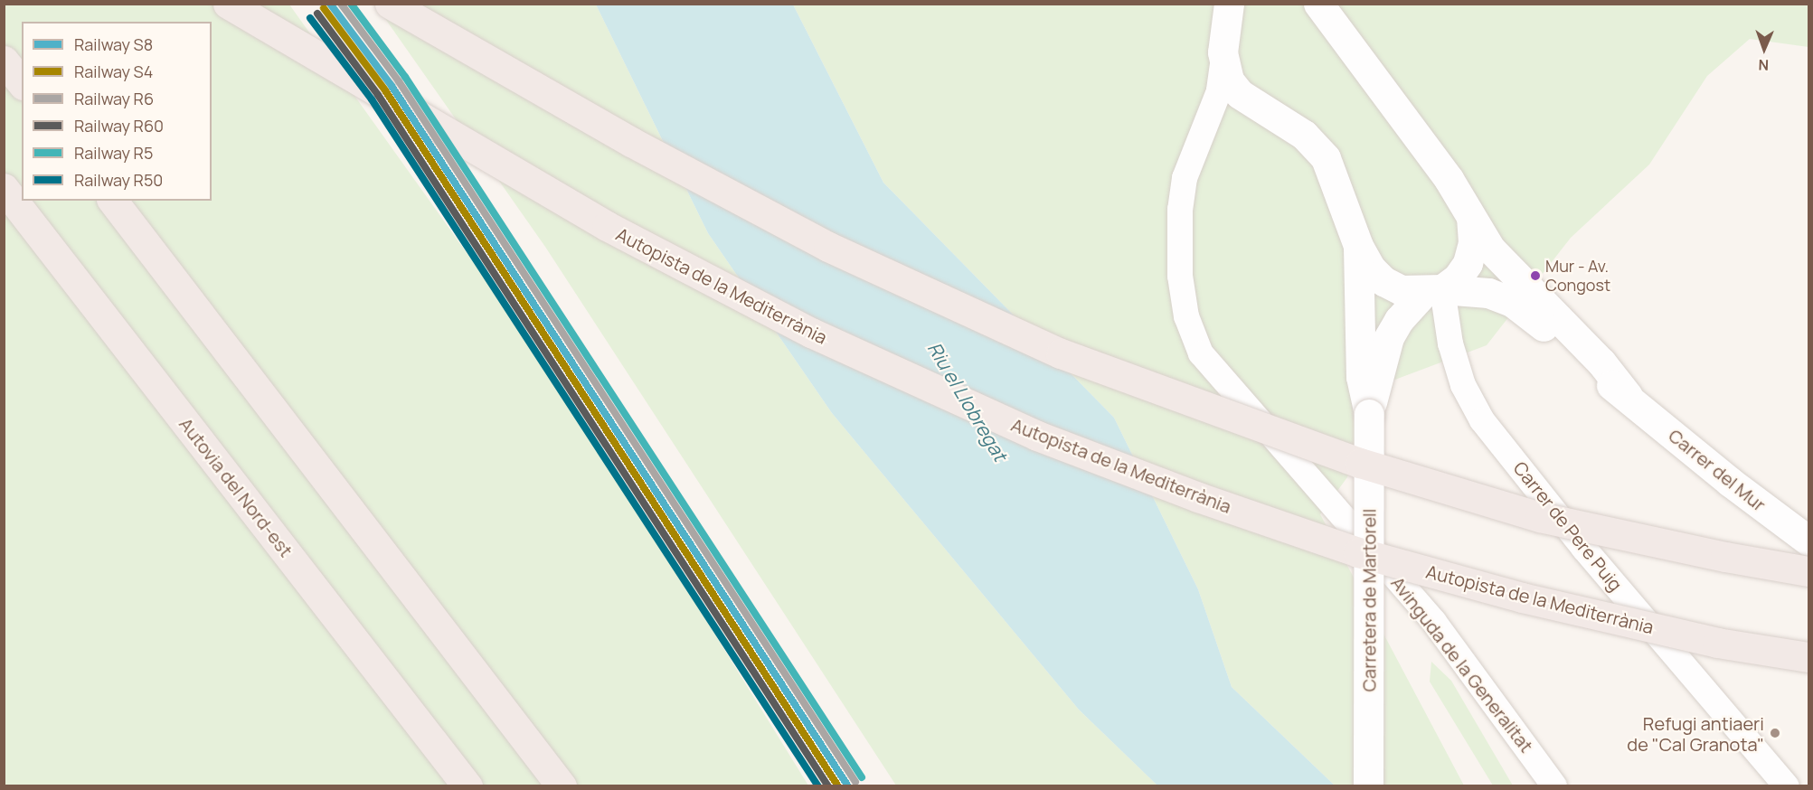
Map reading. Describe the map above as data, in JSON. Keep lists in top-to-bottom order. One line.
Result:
{"streets":{"highway":["Autopista de la Mediterrània","Autovia del Nord-est"],"main road":["Carrer del Mur","Carretera de Martorell"],"street":["Carrer de Pere Puig","Avinguda de la Generalitat"]},"crossings":[["Carrer del Mur","Carrer de Pere Puig"]],"water":["Riu el Llobregat"],"places":["Mur - Av. Congost","Refugi antiaeri de \"Cal Granota\""],"lines":["rail line S8","rail line R6","rail line R5","rail line S4","rail line R60","rail line R50"],"legend":["Railway S8","Railway S4","Railway R6","Railway R60","Railway R5","Railway R50"],"north":"bottom"}
